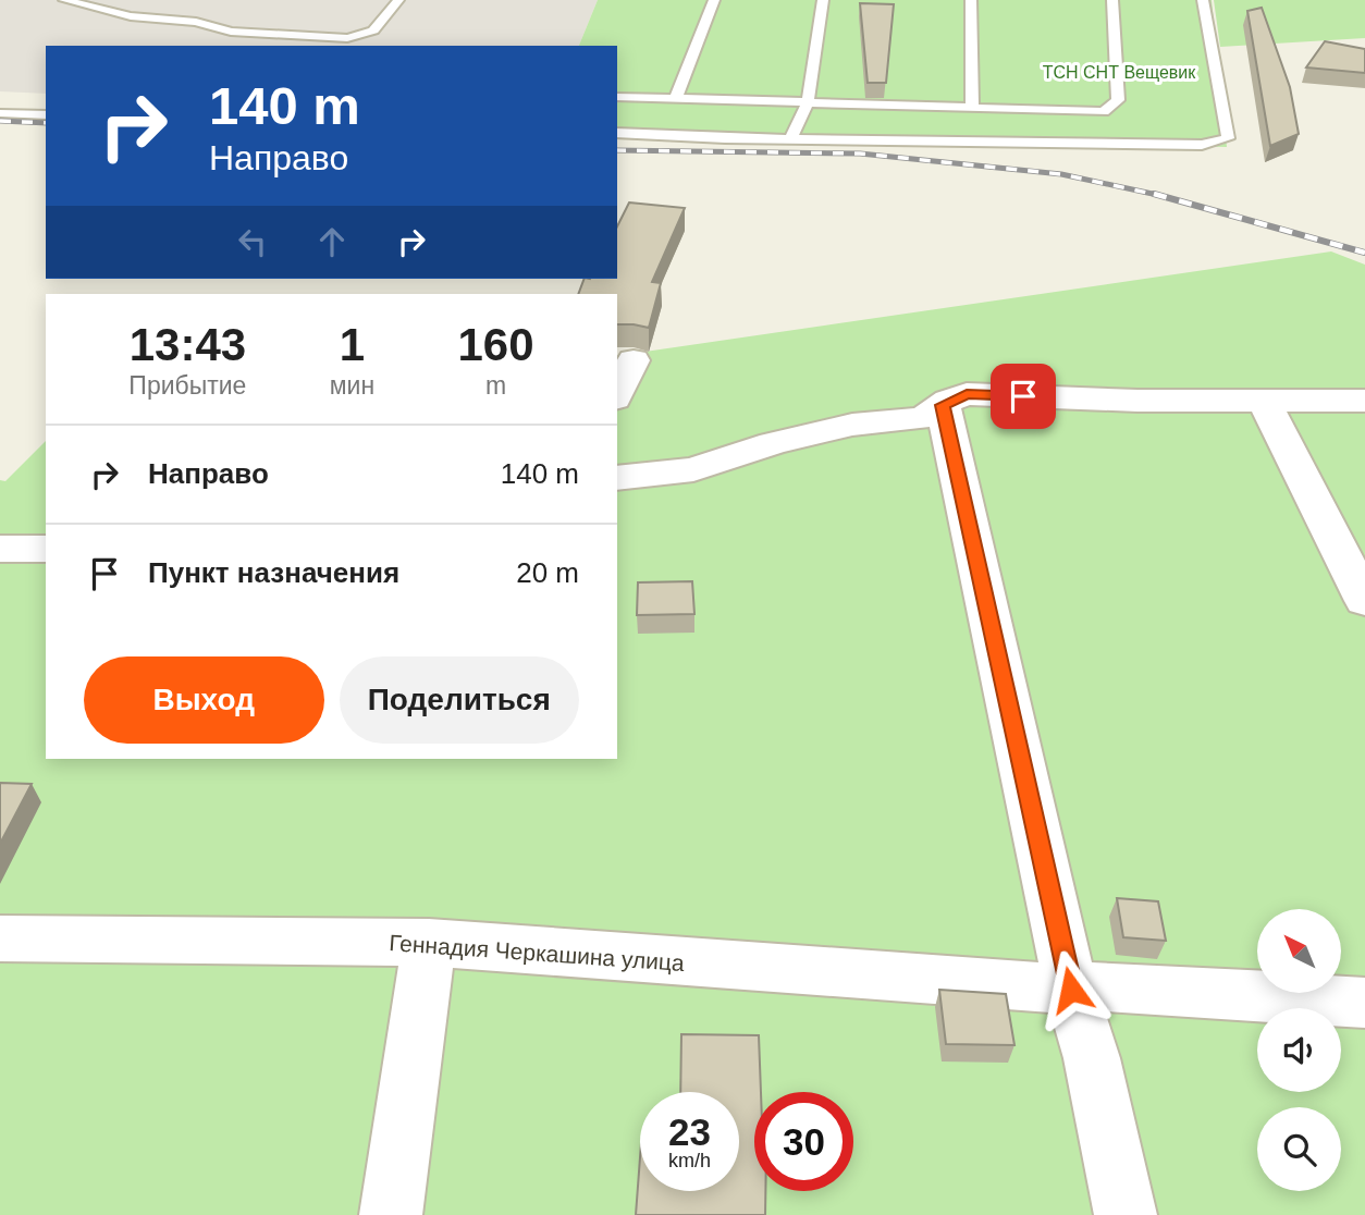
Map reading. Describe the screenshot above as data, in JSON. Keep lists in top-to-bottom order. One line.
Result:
{"streets":{"street":["Геннадия Черкашина улица"]},"parks":["ТСН СНТ Вещевик"],"north":"top left","page":{"turn":["140 m","Направо"],"eta":["13:43","Прибытие","1","мин","160","m"],"list":[{"name":"Направо","value":"140 m"},{"name":"Пункт назначения","value":"20 m"}],"buttons":["Выход","Поделиться"],"speed":"23 km/h","limit":"30"}}
